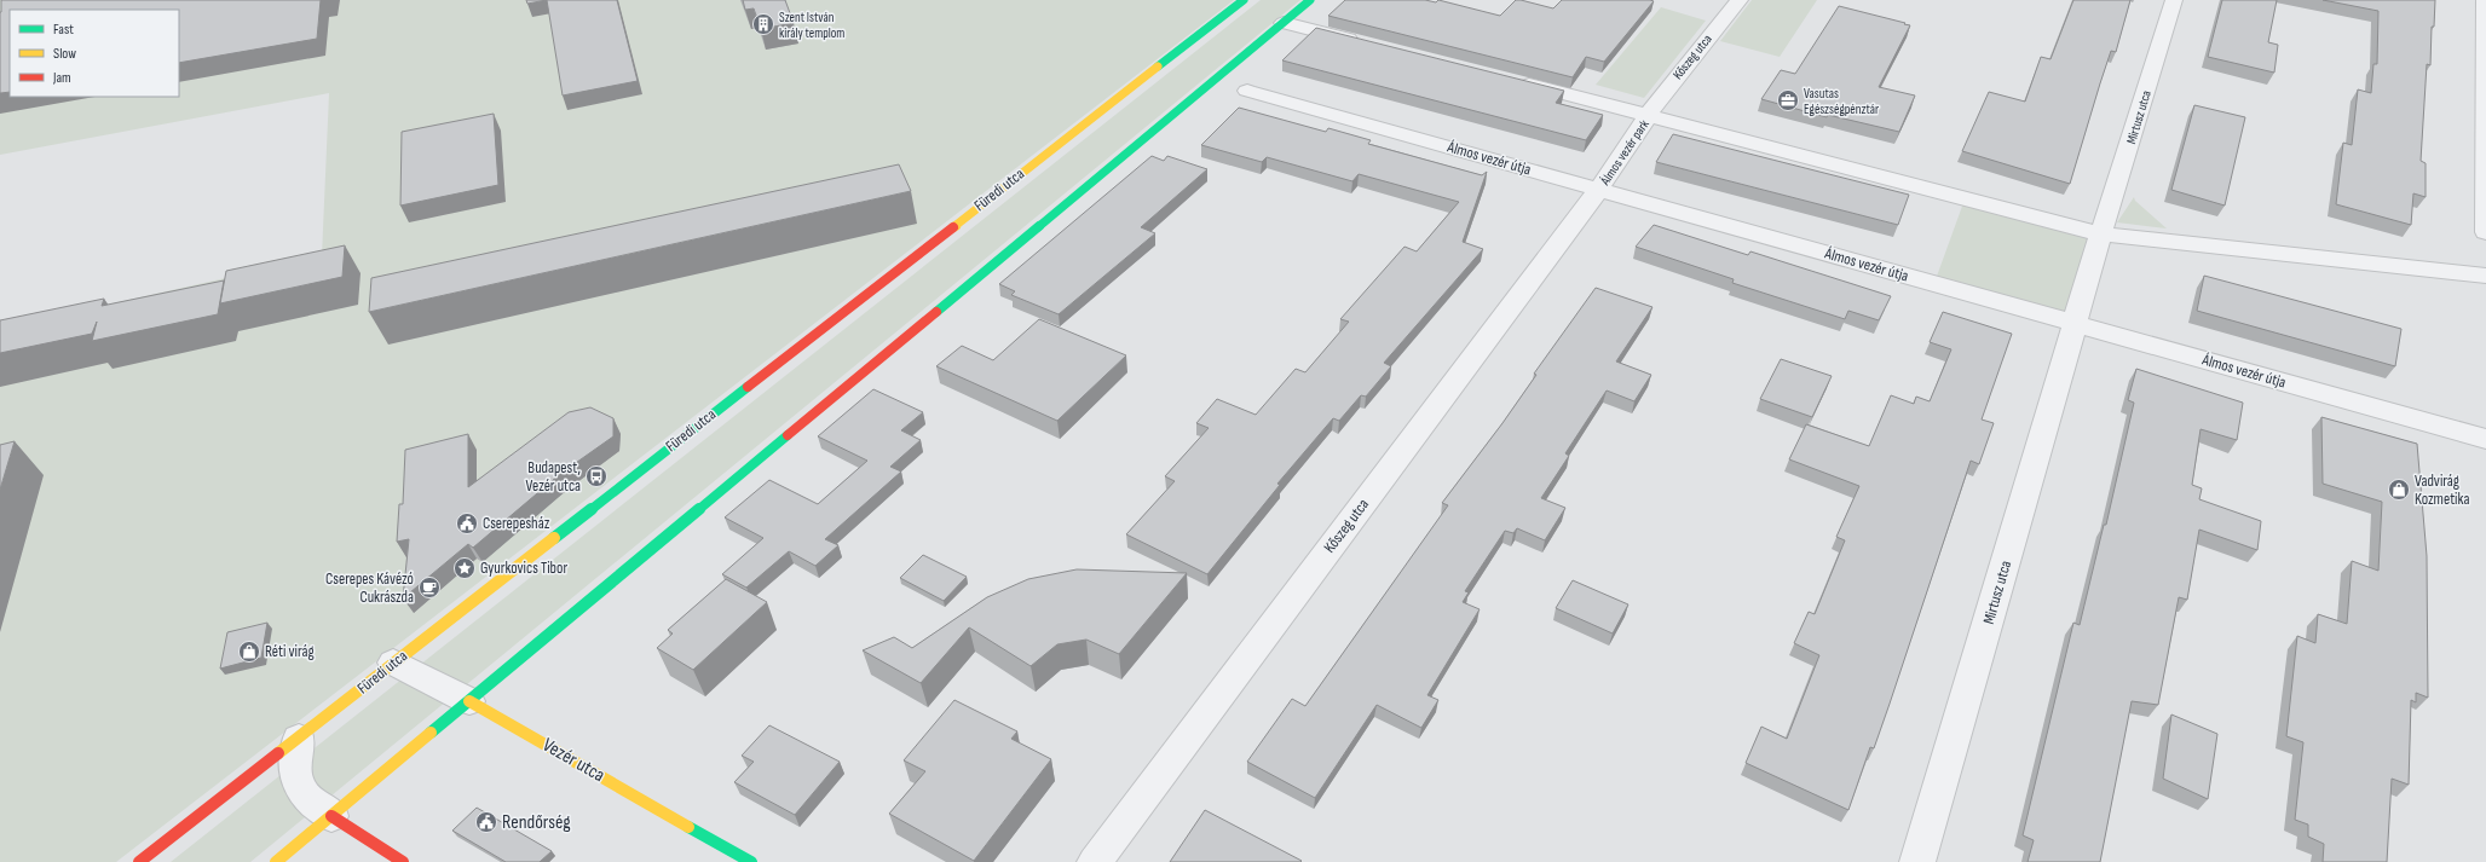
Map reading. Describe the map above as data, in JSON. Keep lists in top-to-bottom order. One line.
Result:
{"streets":{"main road":["Füredi utca","Vezér utca"],"street":["Kőszeg utca","Mirtusz utca","Álmos vezér park","Álmos vezér útja"]},"crossings":[["Kőszeg utca","Álmos vezér park"],["Kőszeg utca","Álmos vezér útja"],["Mirtusz utca","Álmos vezér útja"],["Álmos vezér park","Álmos vezér útja"],["Füredi utca","Vezér utca"]],"places":{"building":["Szent István király templom"],"office":["Vasutas Egészségpénztár"],"bus stop":["Budapest, Vezér utca"],"shop":["Vadvirág Kozmetika","Réti virág"],"public building":["Cserepesház","Rendőrség"],"place":["Gyurkovics Tibor"],"cafe":["Cserepes Kávézó Cukrászda"]},"legend":["Fast","Slow","Jam"]}
